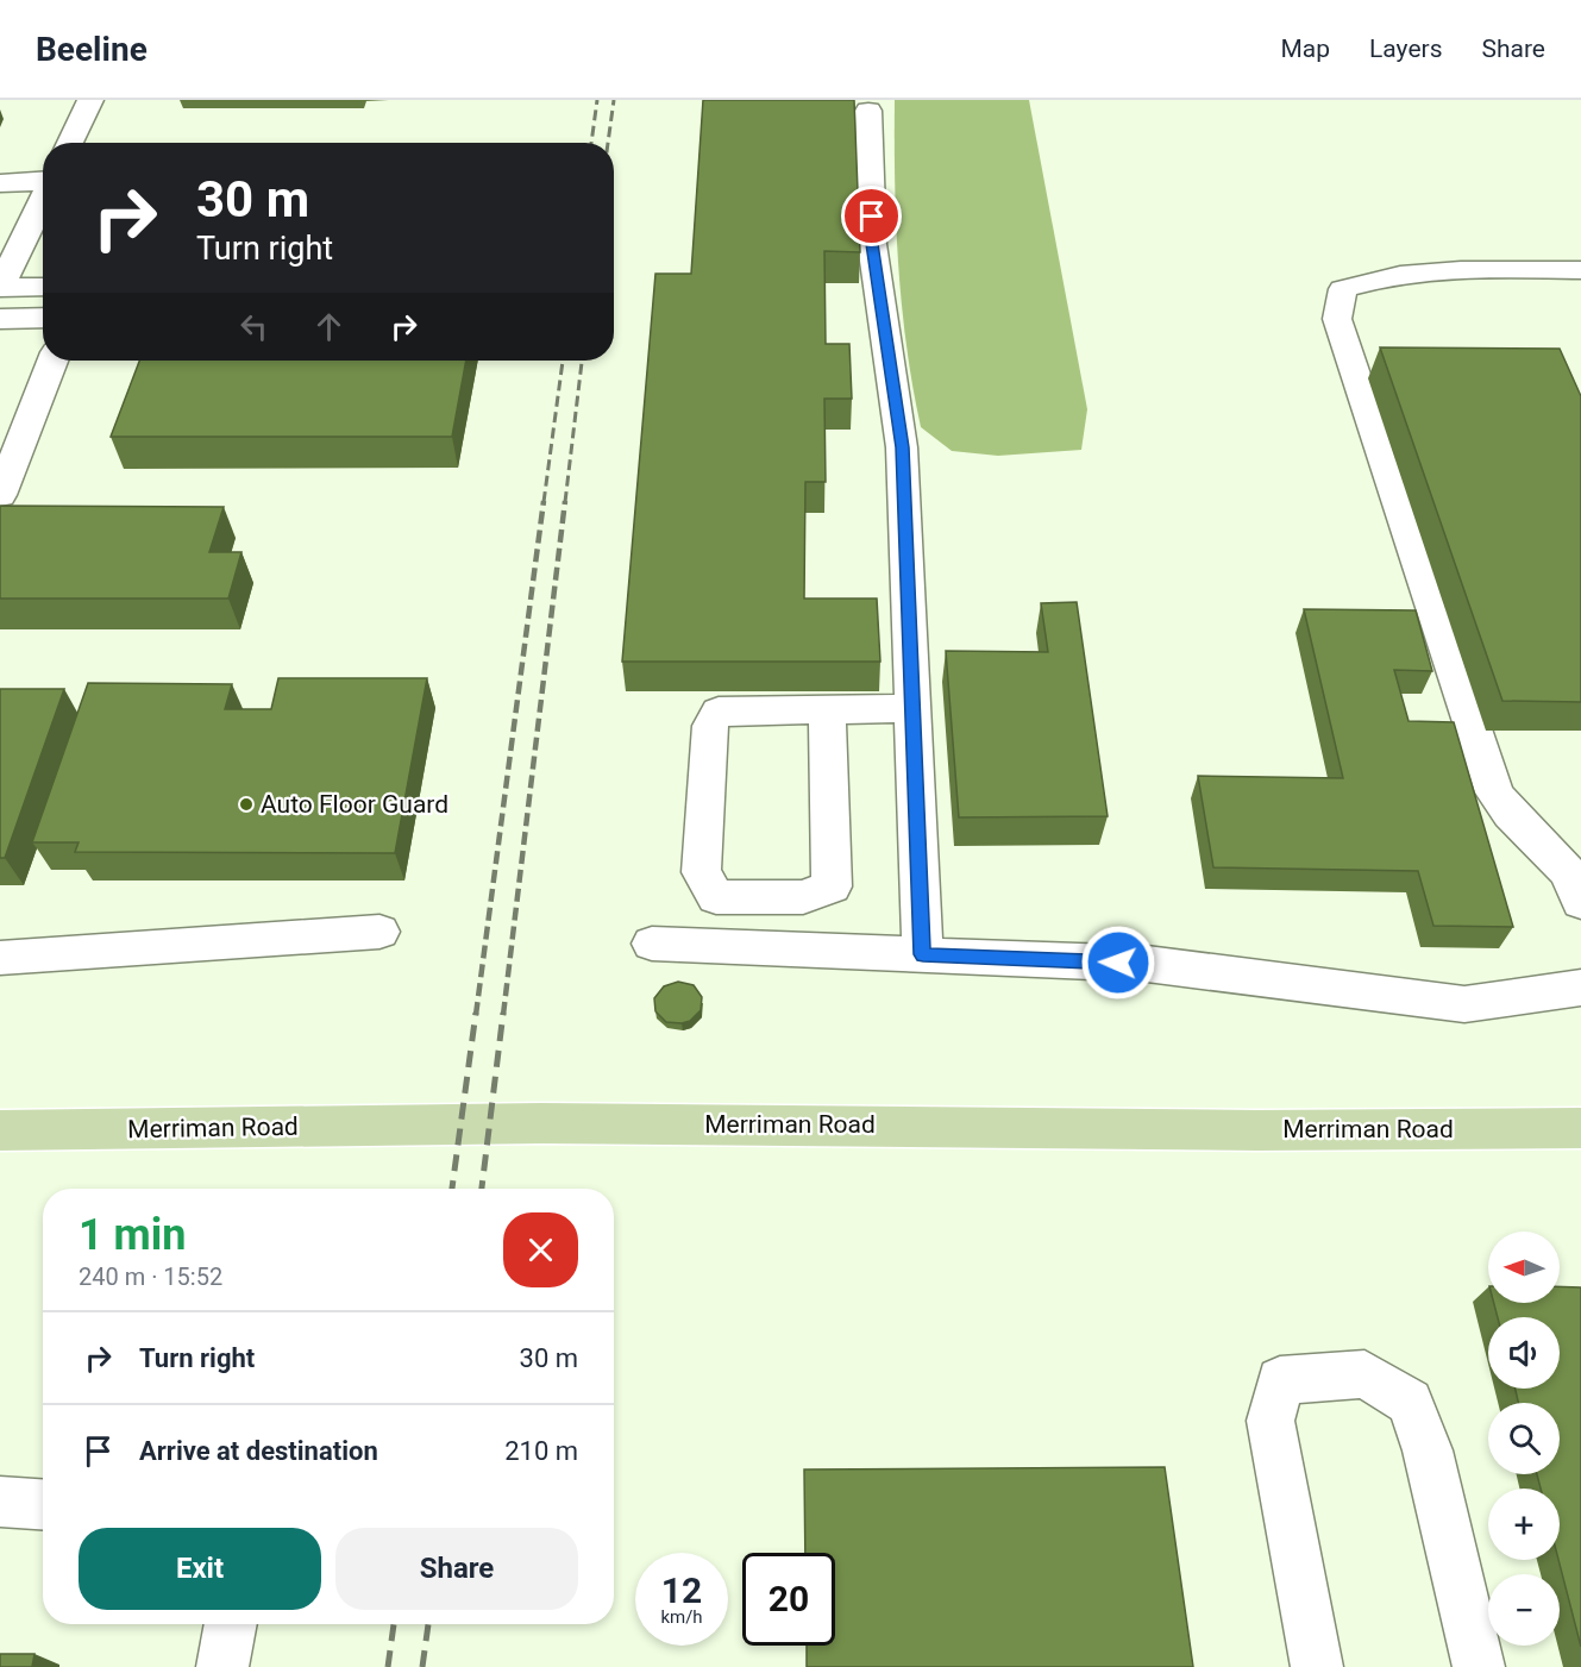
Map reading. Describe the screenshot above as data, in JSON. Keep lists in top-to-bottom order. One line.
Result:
{"streets":{"main road":["Merriman Road"]},"places":["Auto Floor Guard"],"north":"left","page":{"header":"Beeline","nav":["Map","Layers","Share"],"turn":["30 m","Turn right"],"heading":["1 min","240 m · 15:52"],"map_buttons":["+","−"],"list":[{"name":"Turn right","value":"30 m"},{"name":"Arrive at destination","value":"210 m"}],"buttons":["Exit","Share"],"speed":"12 km/h","limit":"20"}}
